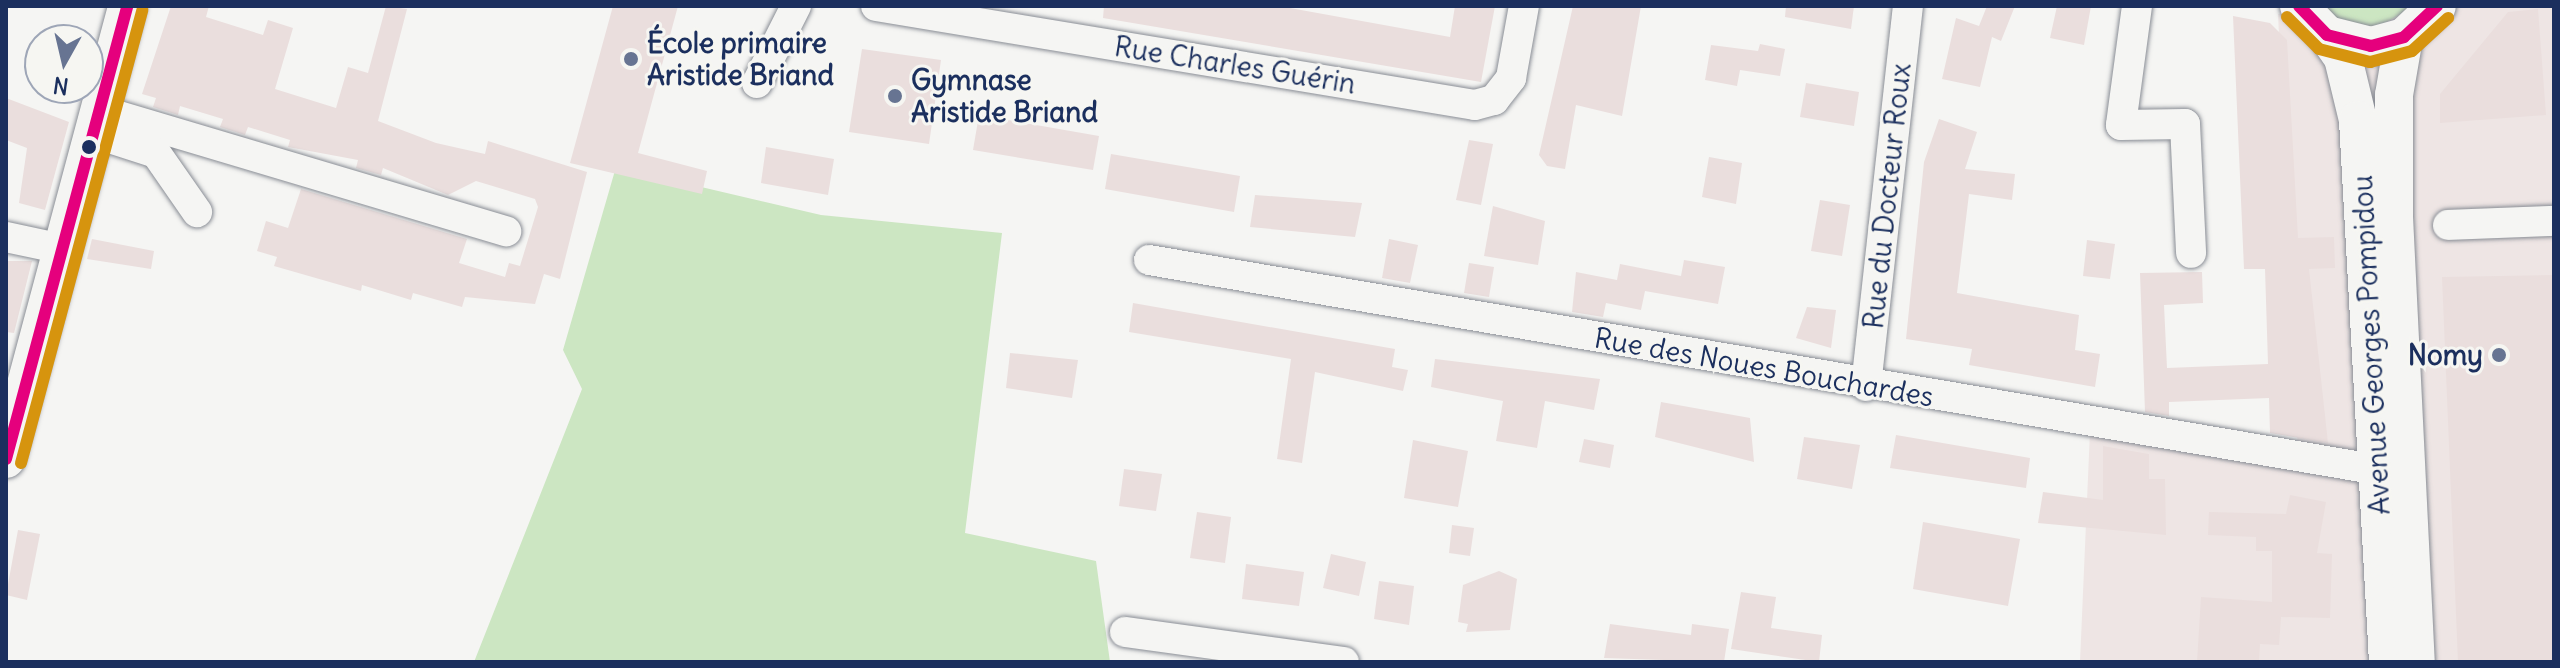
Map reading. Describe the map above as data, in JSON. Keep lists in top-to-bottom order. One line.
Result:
{"streets":{"main road":["Avenue Georges Pompidou"],"street":["Rue Charles Guérin","Rue du Docteur Roux","Rue des Noues Bouchardes"]},"crossings":[["Rue du Docteur Roux","Rue des Noues Bouchardes"],["Avenue Georges Pompidou","Rue des Noues Bouchardes"]],"places":["École primaire Aristide Briand","Gymnase Aristide Briand","Nomy"],"north":"bottom"}
